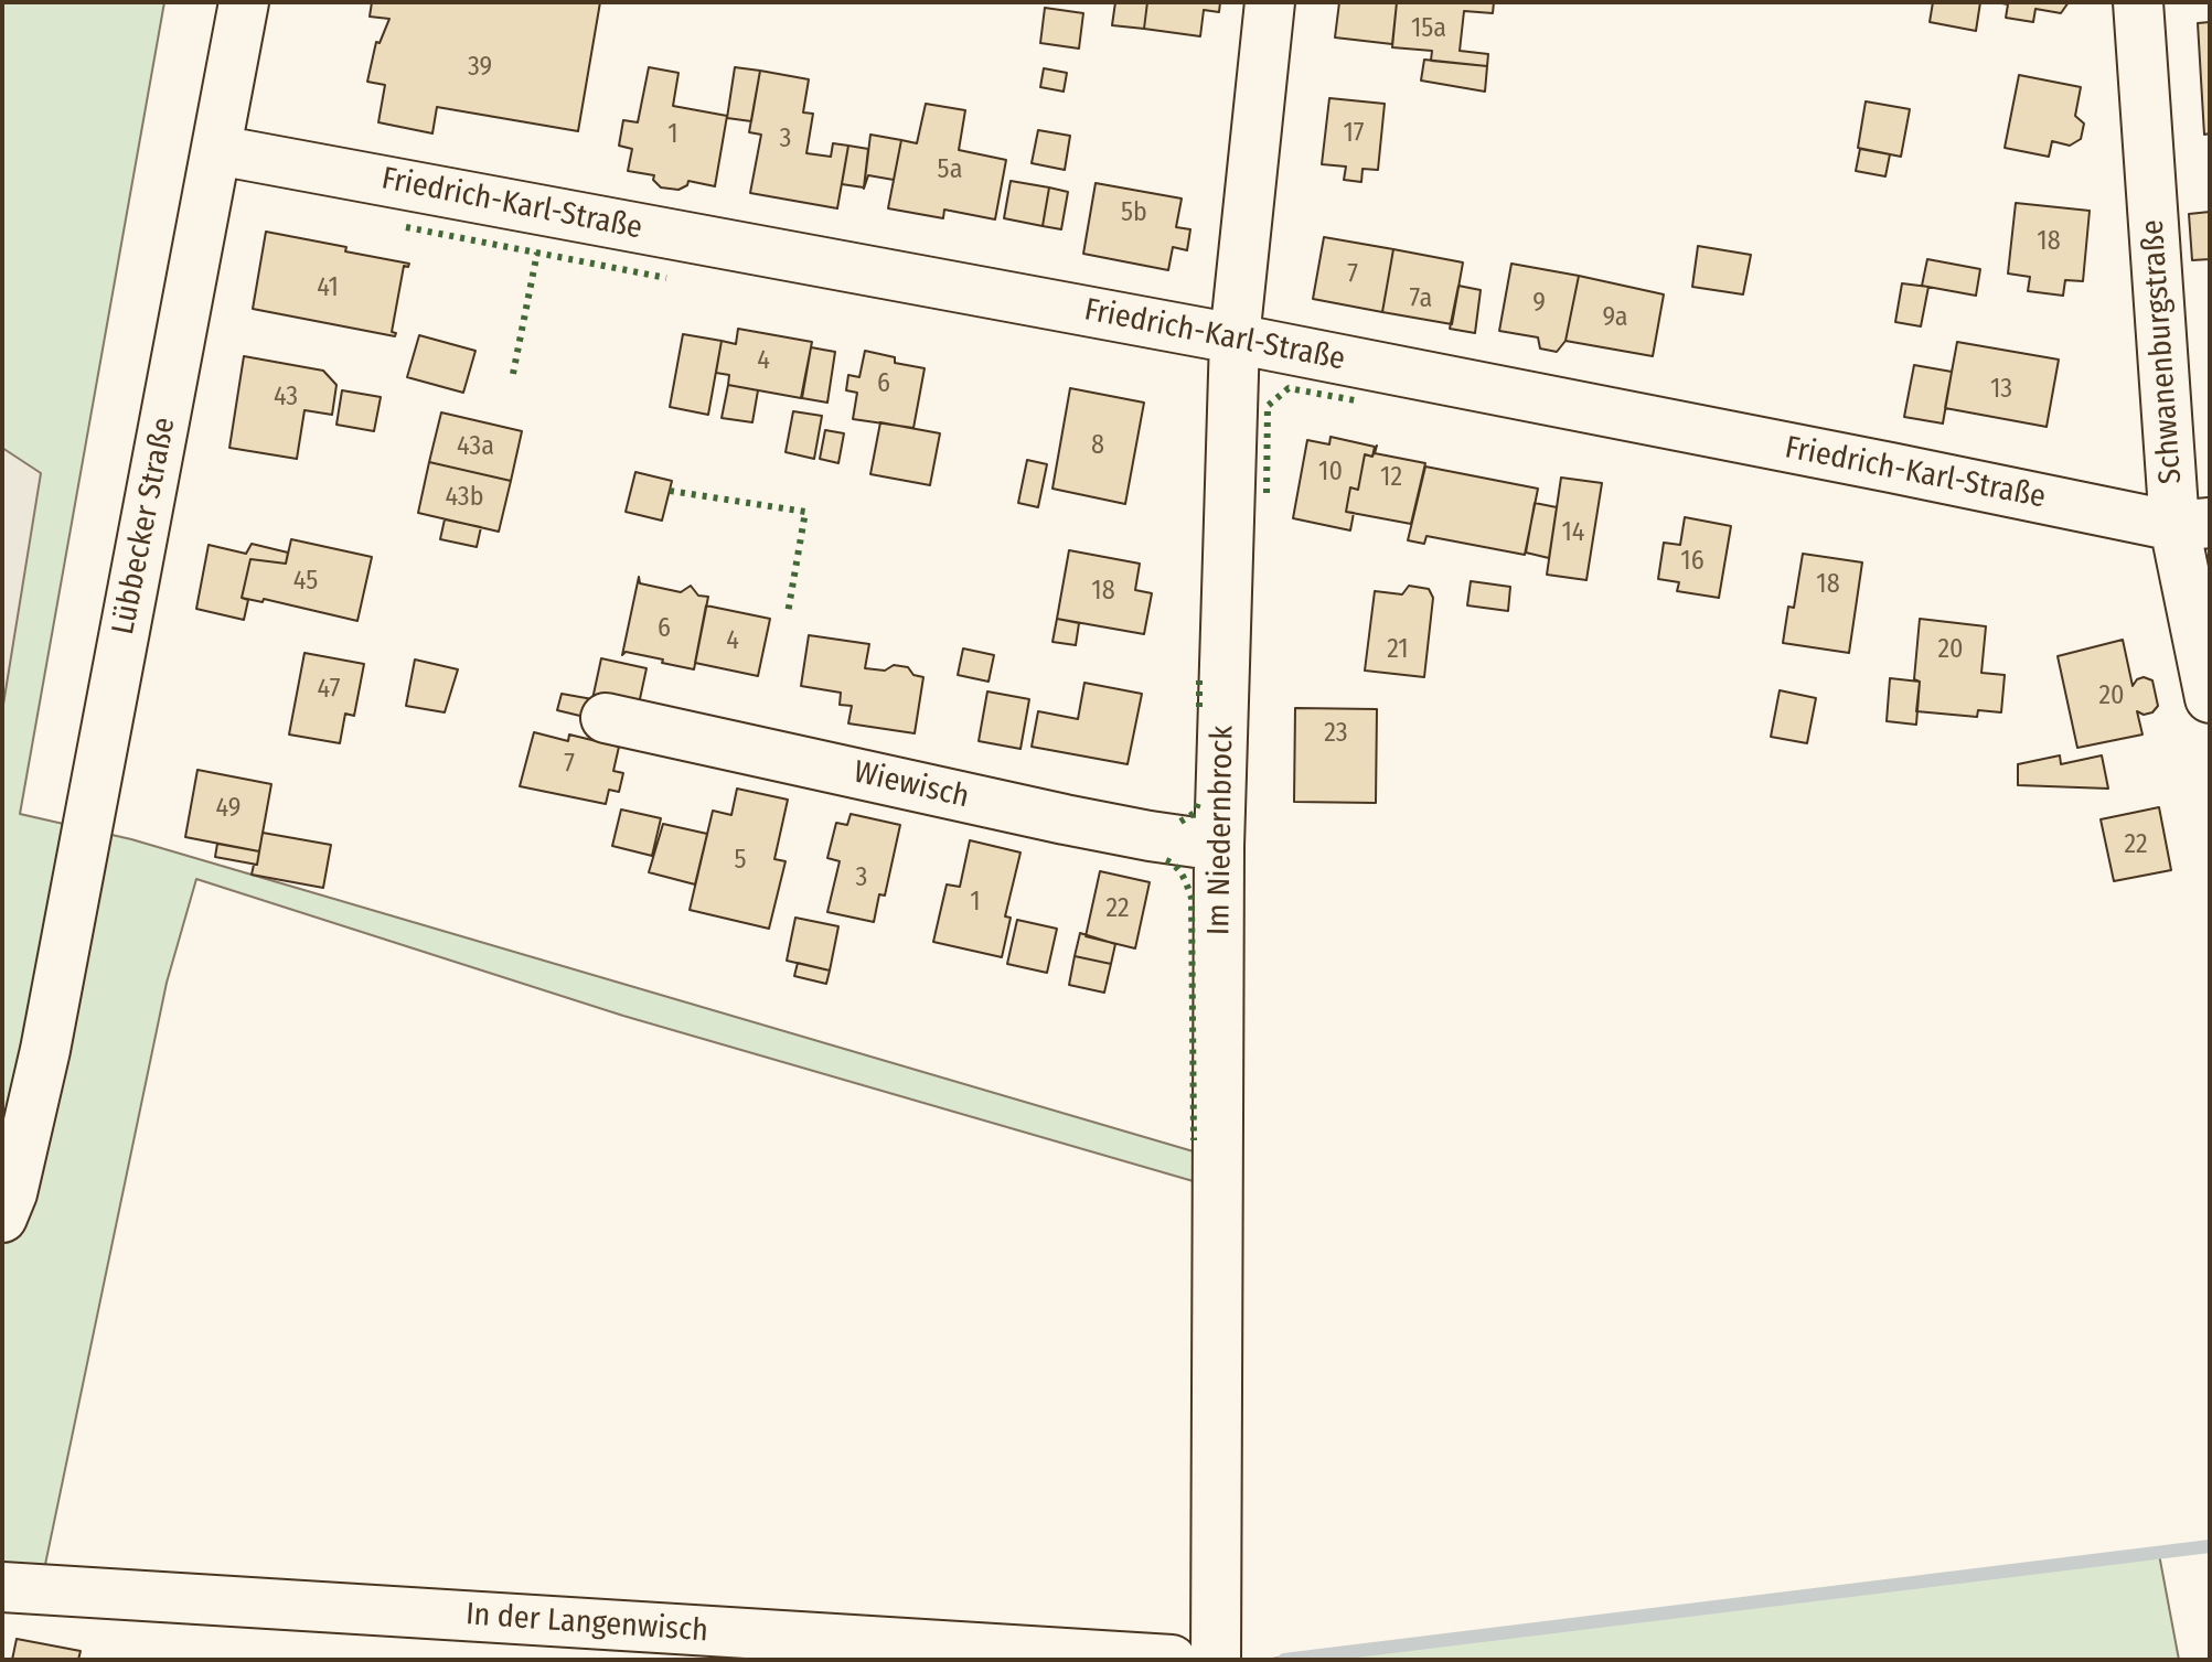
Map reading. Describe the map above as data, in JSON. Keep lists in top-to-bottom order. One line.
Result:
{"streets":{"street":["Friedrich-Karl-Straße","Schwanenburgstraße","Lübbecker Straße","Wiewisch","Im Niedernbrock","In der Langenwisch"]},"crossings":[["Friedrich-Karl-Straße","Schwanenburgstraße"],["Friedrich-Karl-Straße","Lübbecker Straße"],["Friedrich-Karl-Straße","Im Niedernbrock"],["Wiewisch","Im Niedernbrock"]],"house_numbers":["15a","39","17","1","3","5a","5b","18","7","41","7a","9","9a","4","6","13","43","8","43a","10","12","43b","14","16","45","18","18","6","4","21","20","47","20","23","7","49","22","5","3","1","22"]}
